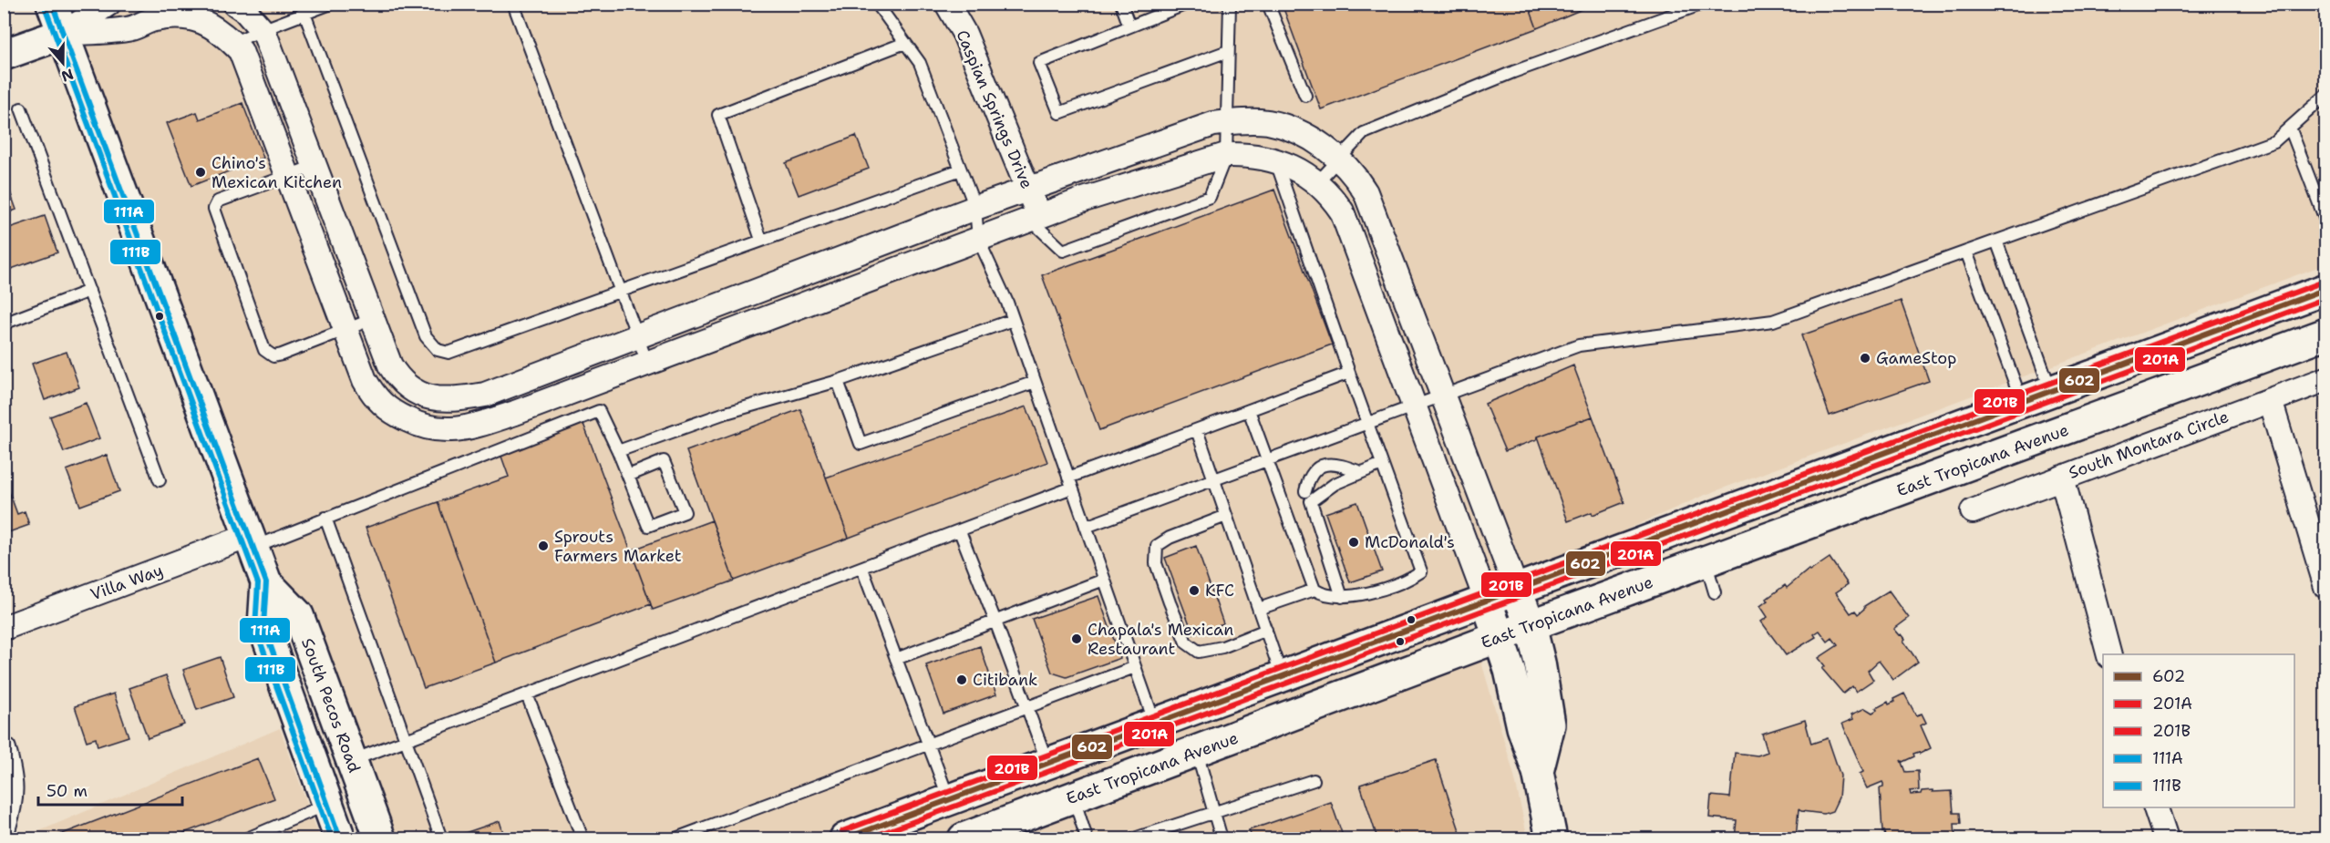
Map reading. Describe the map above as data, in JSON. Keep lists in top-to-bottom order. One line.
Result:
{"streets":{"main road":["East Tropicana Avenue","South Pecos Road"],"street":["Caspian Springs Drive","South Montara Circle","Villa Way"]},"crossings":[["Villa Way","South Pecos Road"]],"places":["Chino's Mexican Kitchen","GameStop","McDonald's","Sprouts Farmers Market","KFC","Chapala's Mexican Restaurant","Citibank"],"lines":["transit line 111A","transit line 111B","transit line 201B","transit line 602","transit line 201A"],"legend":["602","201A","201B","111A","111B"],"scale_bar":"50 m","north":"bottom"}
